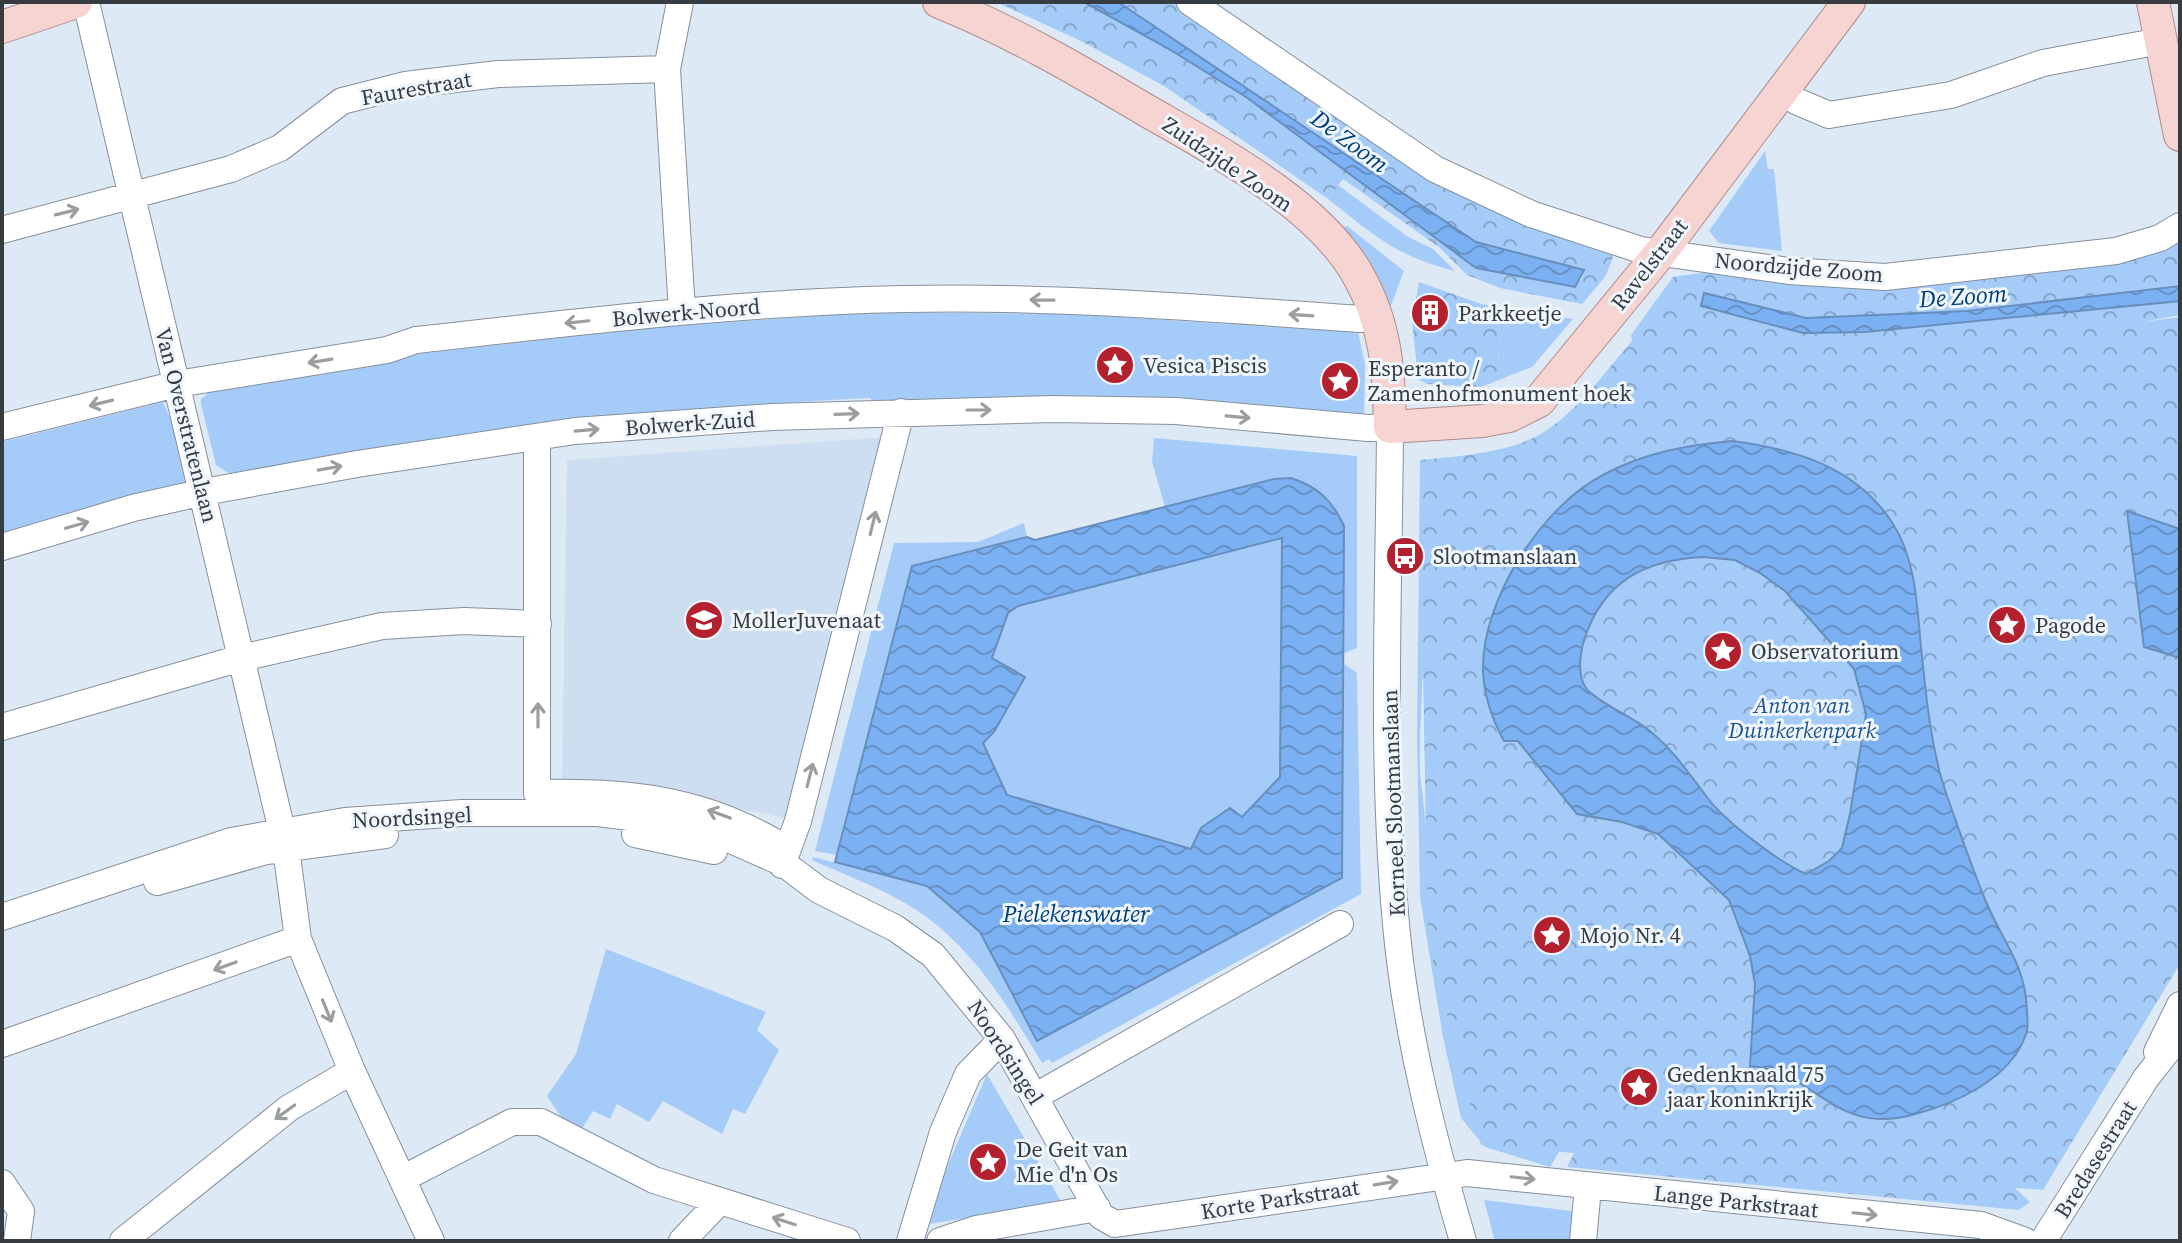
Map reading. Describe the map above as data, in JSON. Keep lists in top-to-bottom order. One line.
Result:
{"streets":{"main road":["Zuidzijde Zoom","Ravelstraat"],"street":["Faurestraat","Noordzijde Zoom","Bolwerk-Noord","Bolwerk-Zuid","Van Overstratenlaan","Korneel Slootmanslaan","Noordsingel","Bredasestraat","Korte Parkstraat","Lange Parkstraat"]},"crossings":[["Faurestraat","Van Overstratenlaan"],["Zuidzijde Zoom","Ravelstraat"],["Zuidzijde Zoom","Bolwerk-Noord"],["Zuidzijde Zoom","Bolwerk-Zuid"],["Zuidzijde Zoom","Korneel Slootmanslaan"],["Ravelstraat","Noordzijde Zoom"],["Ravelstraat","Bolwerk-Zuid"],["Ravelstraat","Korneel Slootmanslaan"],["Bolwerk-Noord","Van Overstratenlaan"],["Bolwerk-Zuid","Van Overstratenlaan"],["Bolwerk-Zuid","Korneel Slootmanslaan"],["Van Overstratenlaan","Noordsingel"],["Korneel Slootmanslaan","Korte Parkstraat"],["Korneel Slootmanslaan","Lange Parkstraat"],["Noordsingel","Korte Parkstraat"],["Korte Parkstraat","Lange Parkstraat"]],"one_way":["Bolwerk-Noord","Lange Parkstraat"],"water":["De Zoom","Pielekenswater"],"parks":["Anton van Duinkerkenpark"],"places":{"building":["Parkkeetje"],"place":["Vesica Piscis","Esperanto / Zamenhofmonument hoek","Pagode","Observatorium","Mojo Nr. 4","Gedenknaald 75 jaar koninkrijk","De Geit van Mie d'n Os"],"bus stop":["Slootmanslaan"],"school or university":["MollerJuvenaat"]}}
